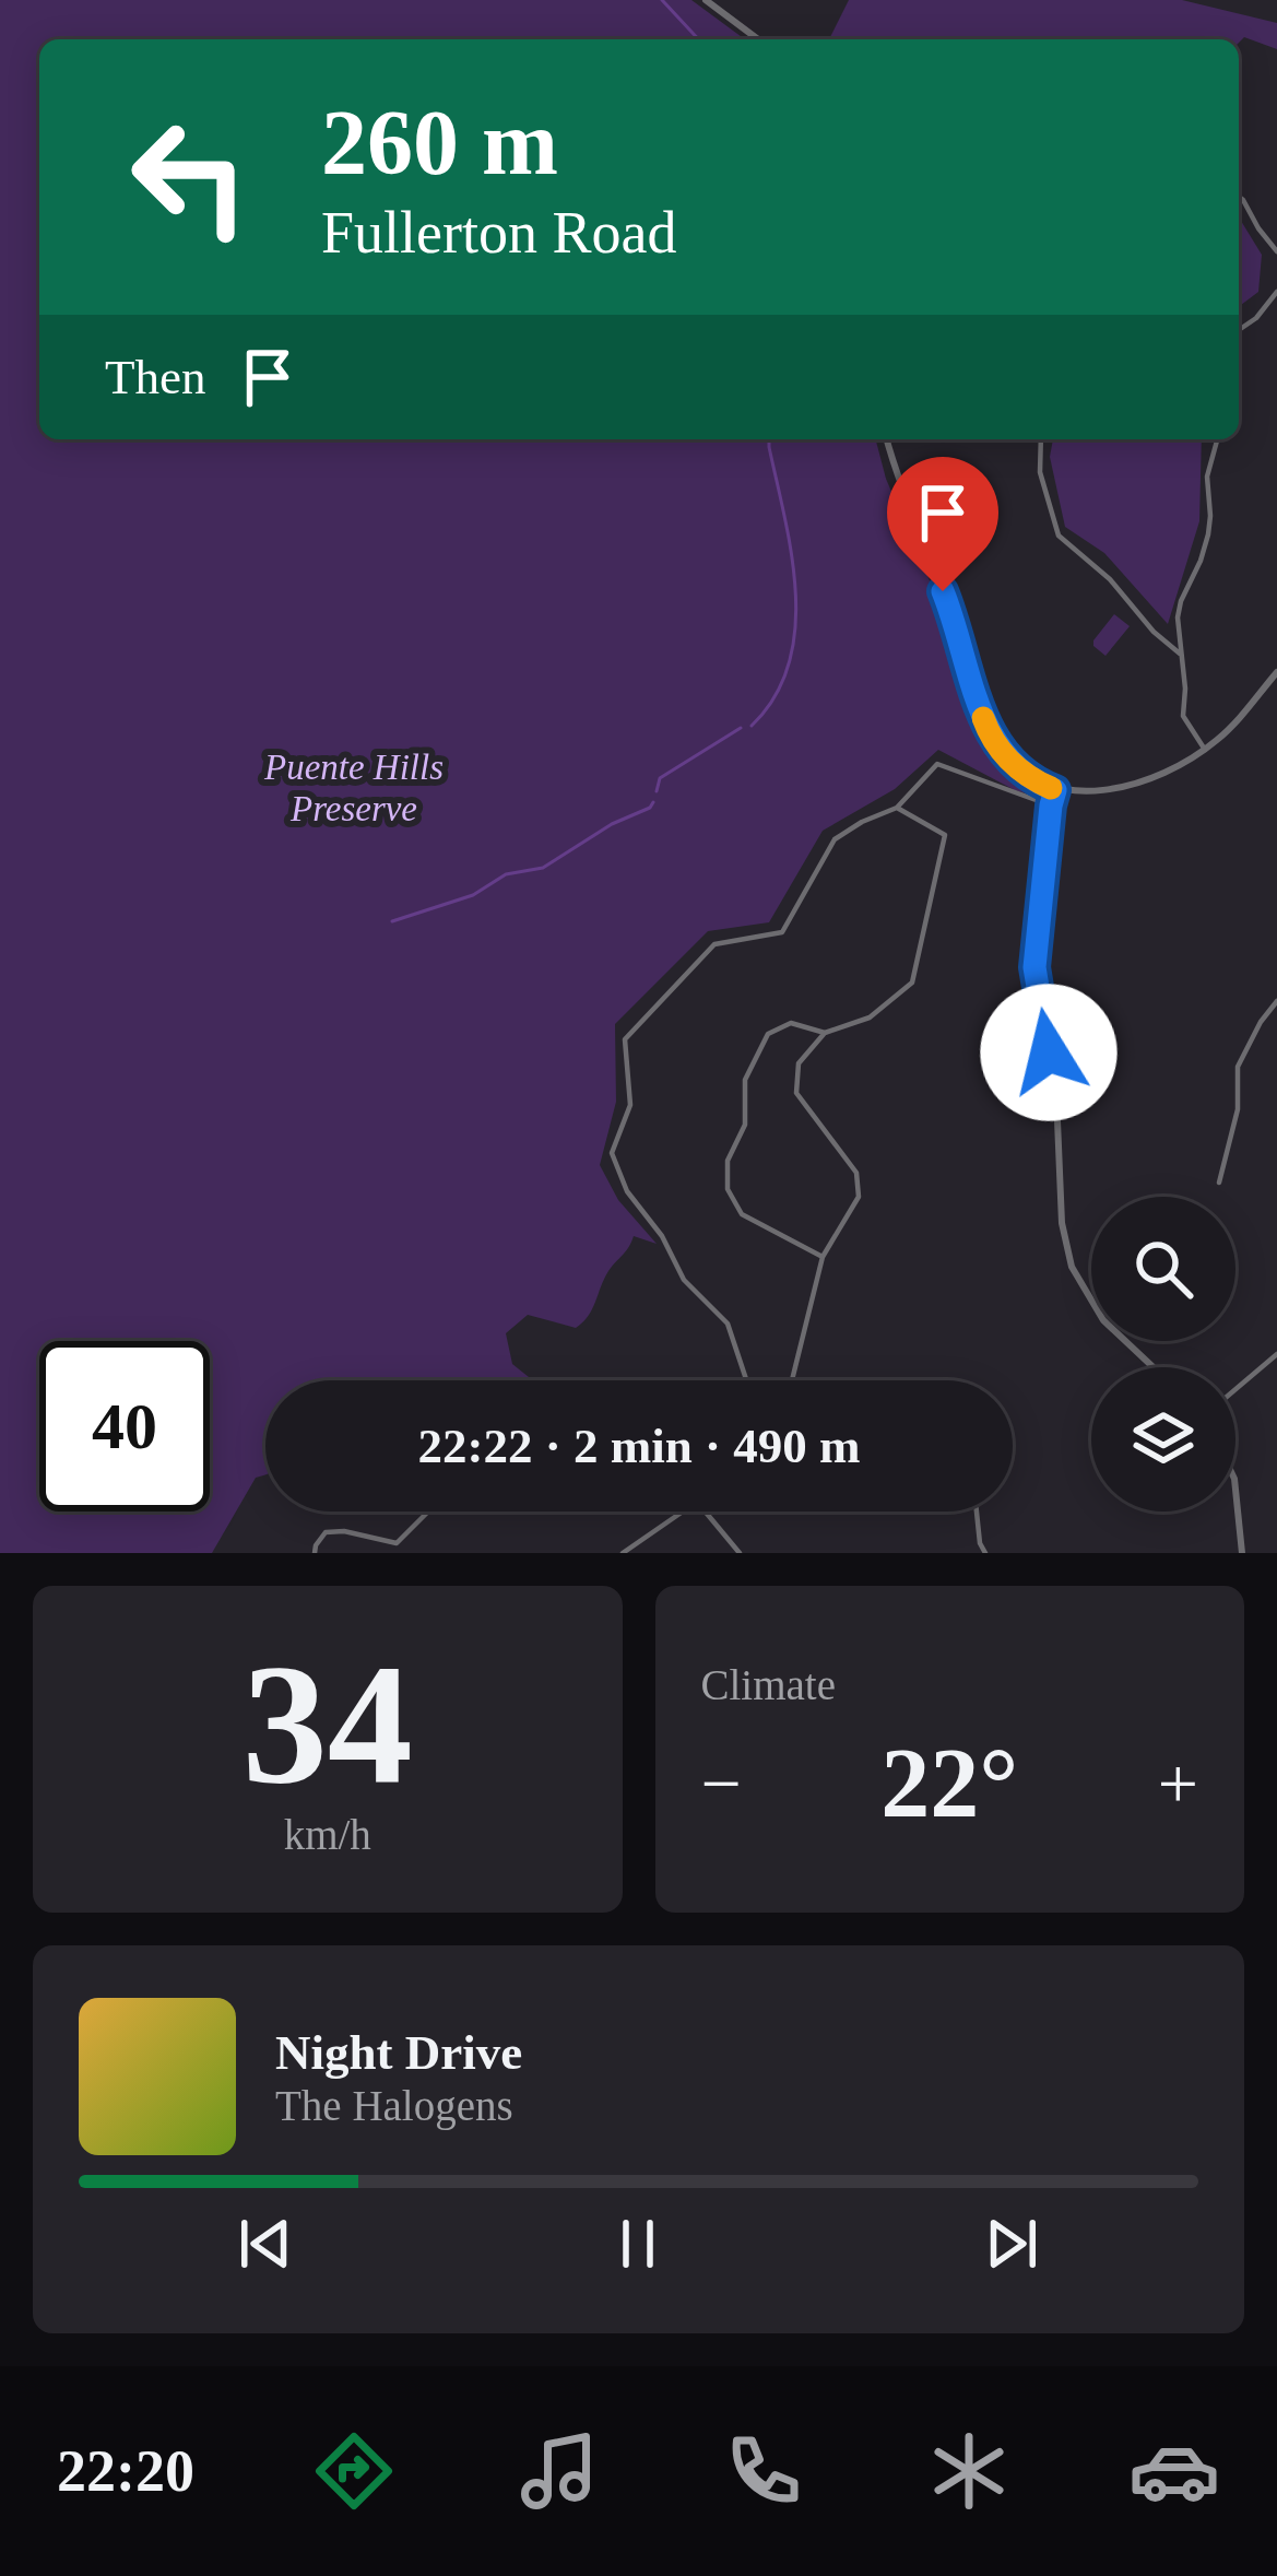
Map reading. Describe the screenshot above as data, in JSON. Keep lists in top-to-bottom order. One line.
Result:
{"parks":["Puente Hills Preserve"],"page":{"turn":["260 m","Fullerton Road"],"then":"Then","limit":"40","trip":"22:22 · 2 min · 490 m","tile":[["34","km/h"],"Climate"],"heat":["−","22°","+"],"song":["Night Drive","The Halogens"],"tabs":"22:20"}}
